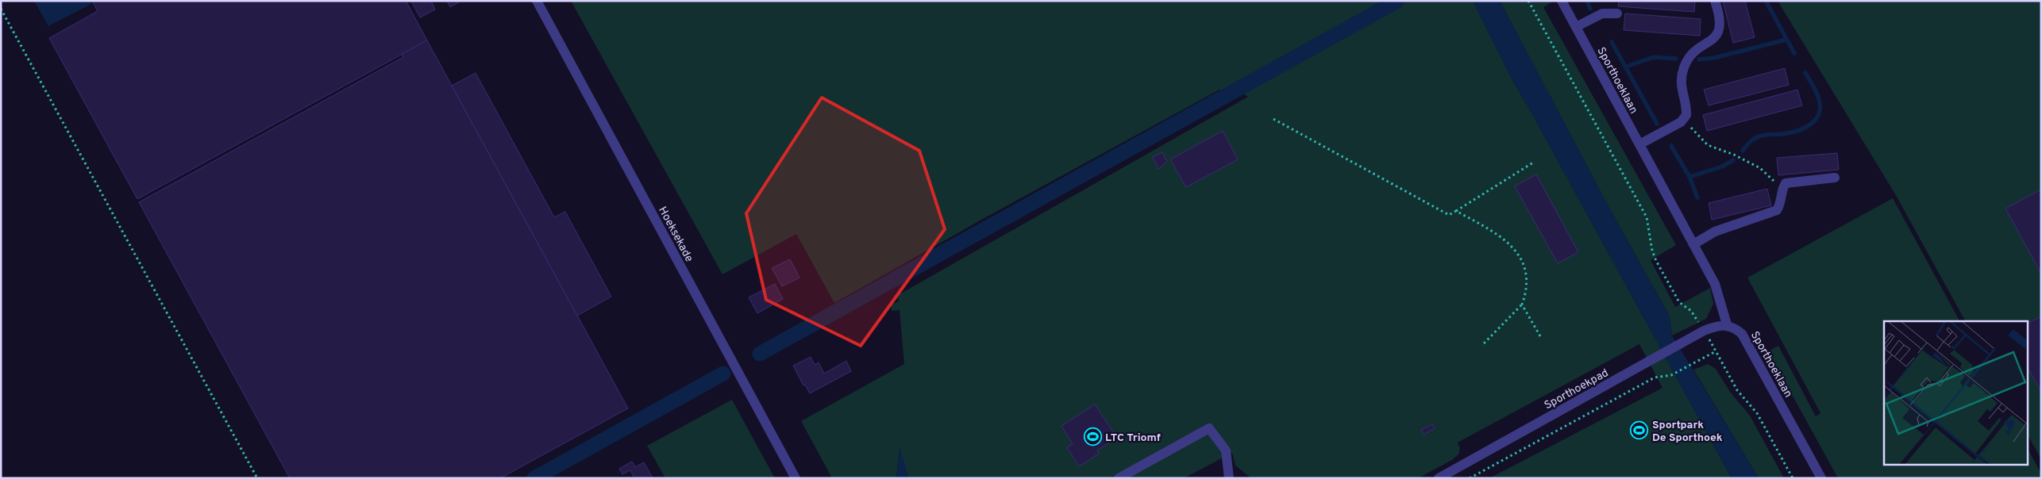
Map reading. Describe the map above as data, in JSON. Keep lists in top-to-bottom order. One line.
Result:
{"streets":{"street":["Sporthoeklaan","Hoeksekade","Sporthoekpad"]},"crossings":[["Sporthoeklaan","Sporthoekpad"]],"places":{"sports":["Sportpark De Sporthoek","LTC Triomf"]}}
